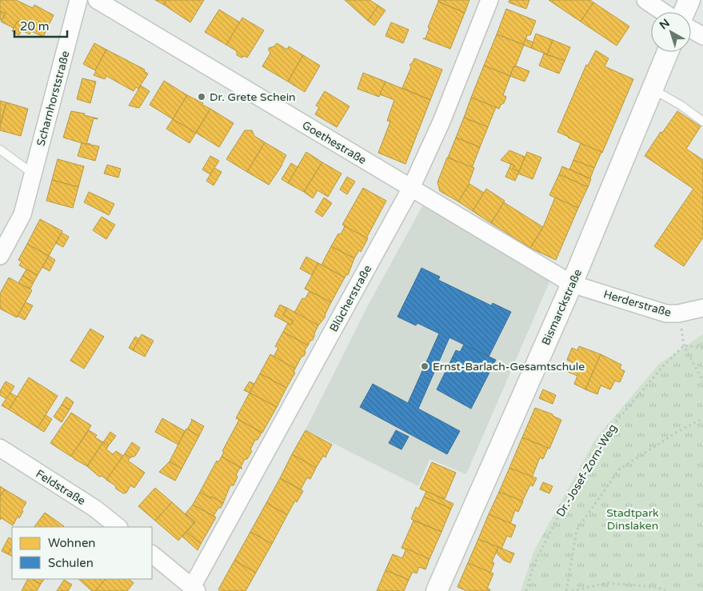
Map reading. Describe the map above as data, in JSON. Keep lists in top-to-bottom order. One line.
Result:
{"streets":{"street":["Scharnhorststraße","Goethestraße","Blücherstraße","Herderstraße","Bismarckstraße","Feldstraße"],"path":["Dr.-Josef-Zorn-Weg"]},"crossings":[["Goethestraße","Blücherstraße"],["Goethestraße","Herderstraße"],["Goethestraße","Bismarckstraße"],["Herderstraße","Bismarckstraße"]],"parks":["Stadtpark Dinslaken"],"places":["Dr. Grete Schein","Ernst-Barlach-Gesamtschule"],"legend":["Wohnen","Schulen"],"scale_bar":"20 m","north":"top left"}
